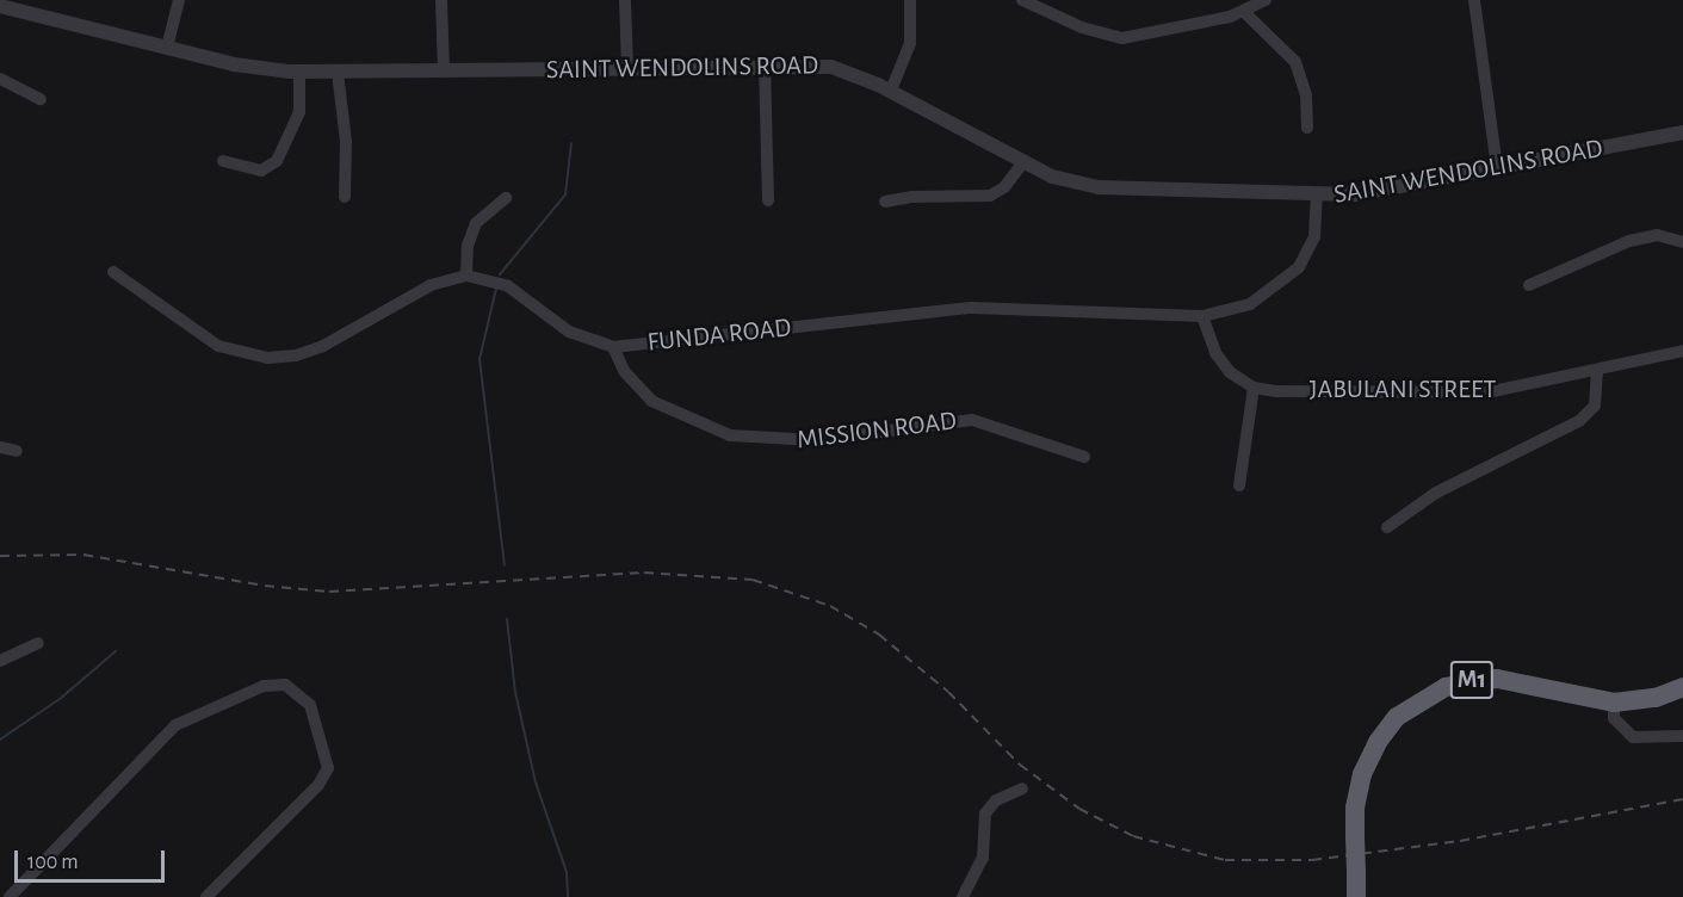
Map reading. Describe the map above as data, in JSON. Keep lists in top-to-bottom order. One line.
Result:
{"streets":{"highway":["M1"],"street":["SAINT WENDOLINS ROAD","FUNDA ROAD","JABULANI STREET","MISSION ROAD"]},"crossings":[["SAINT WENDOLINS ROAD","FUNDA ROAD"],["FUNDA ROAD","MISSION ROAD"]],"scale_bar":"100 m"}
